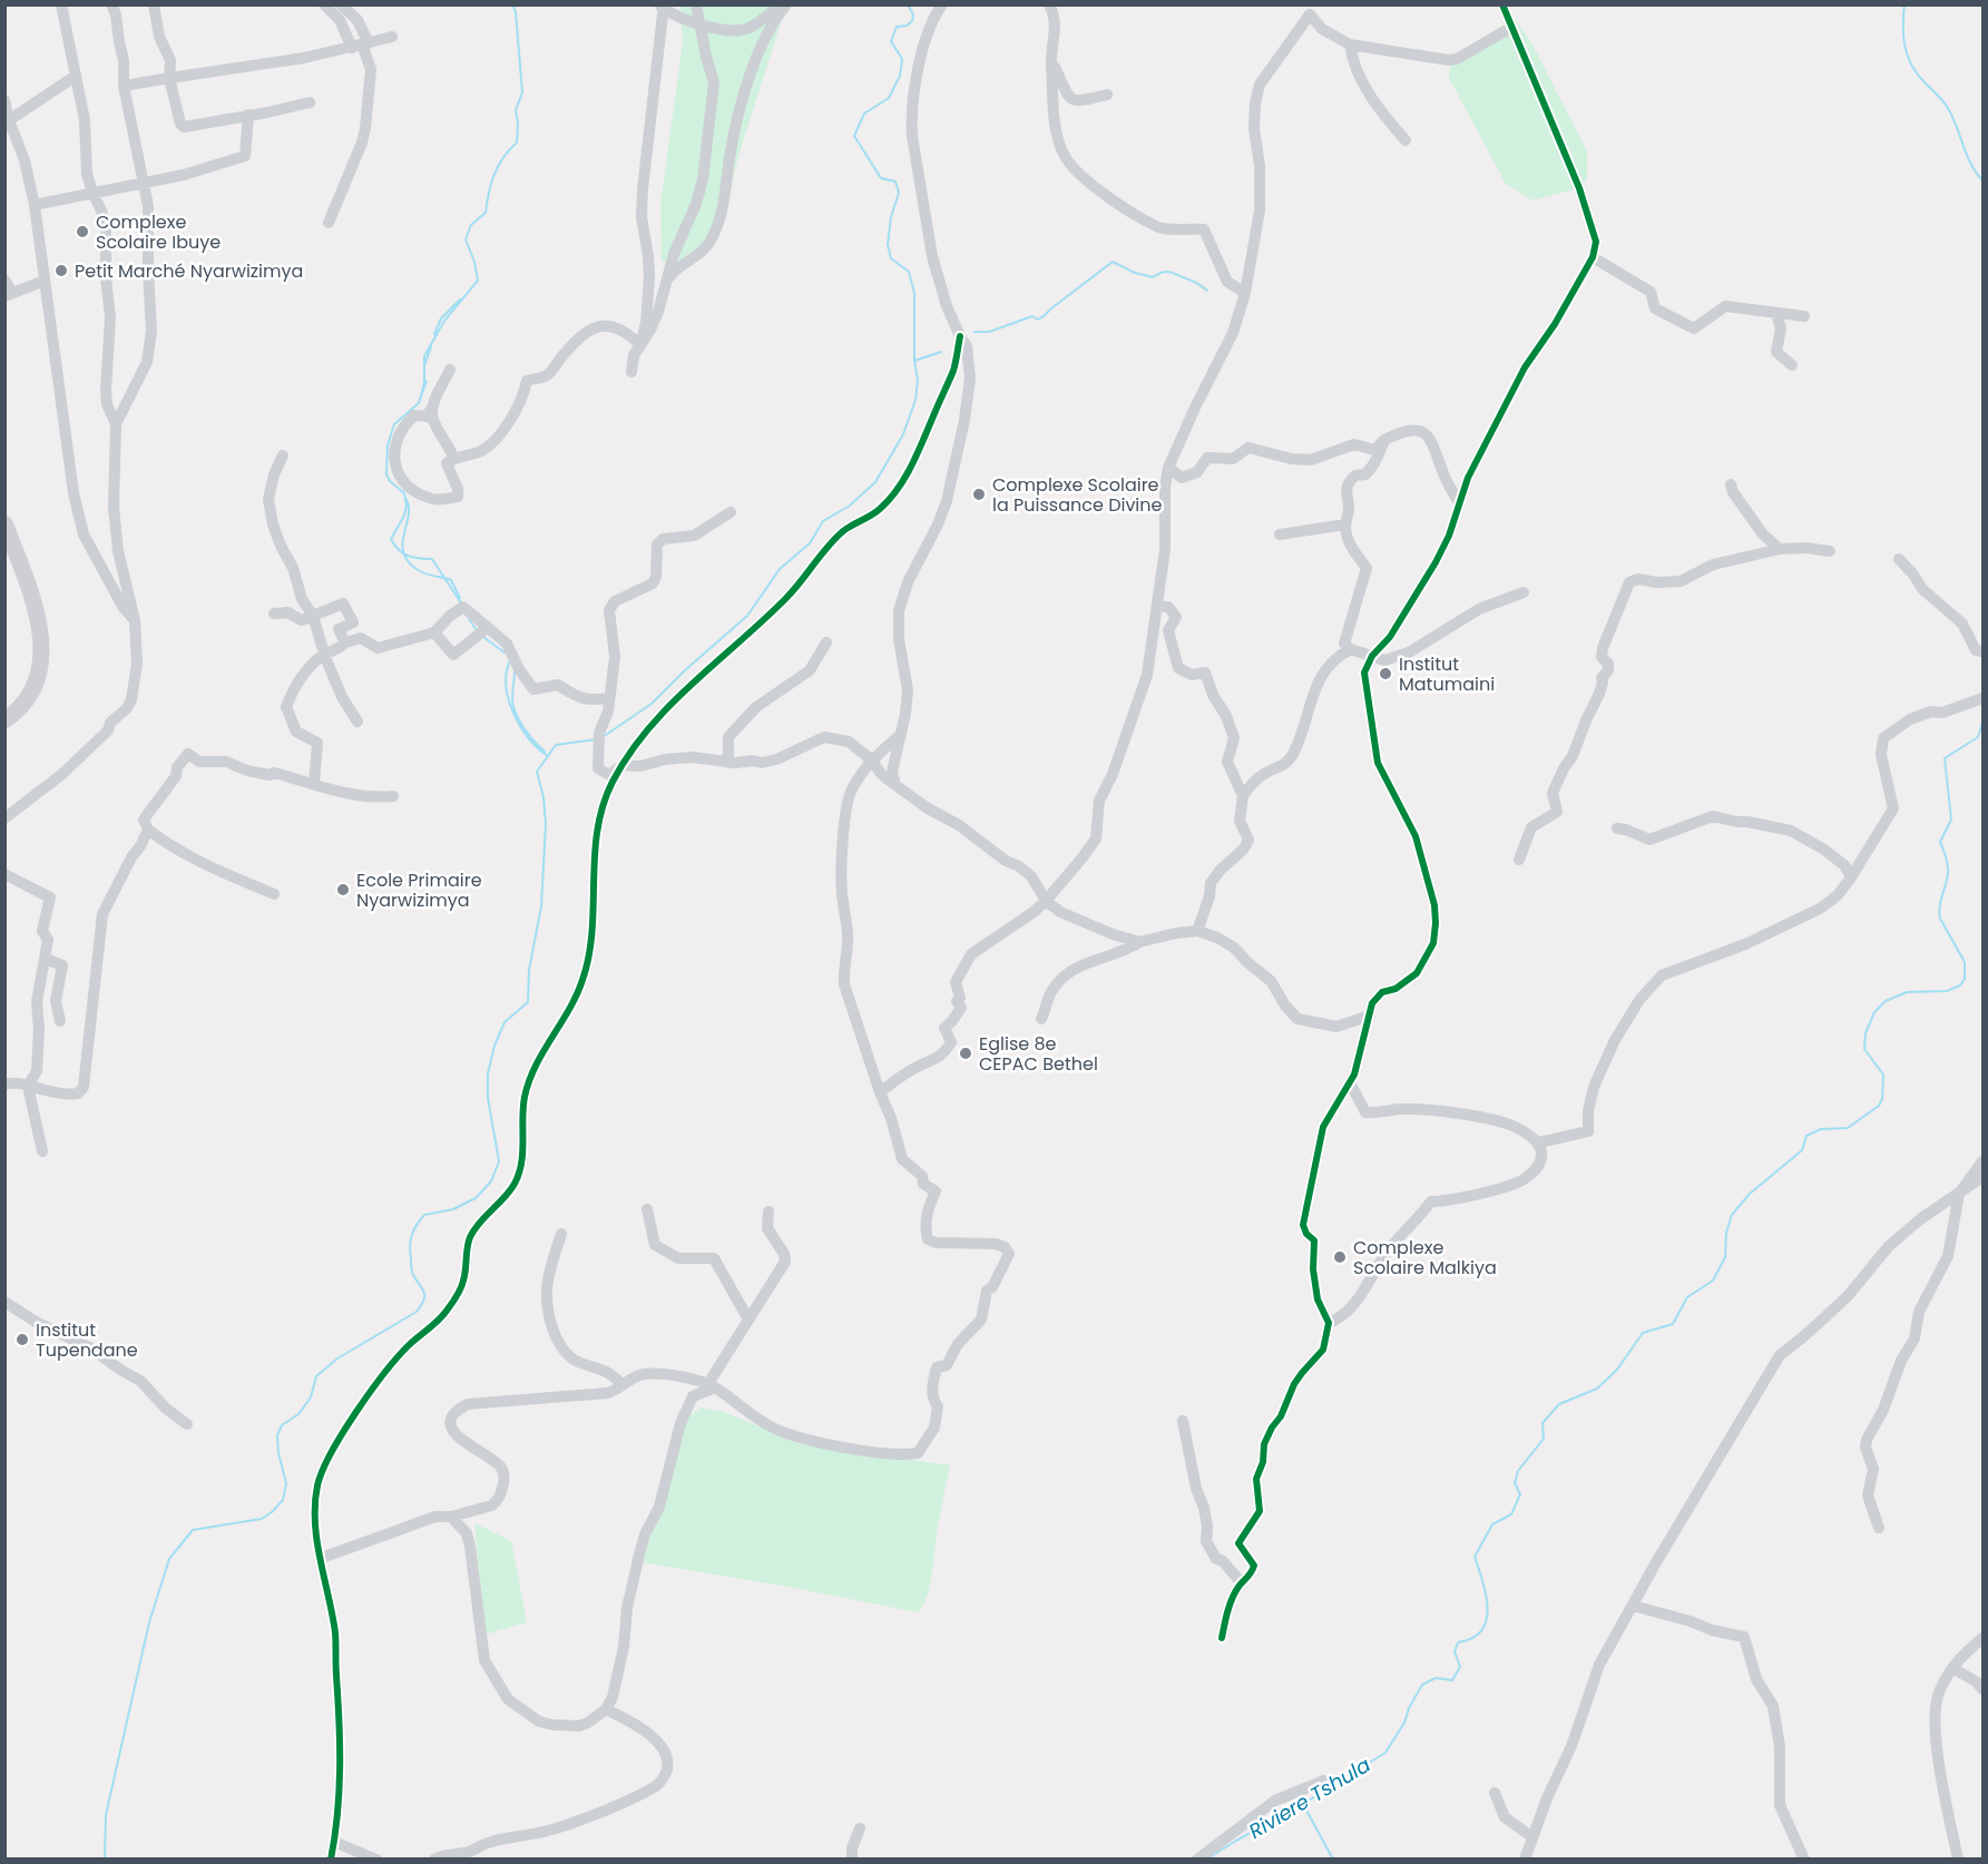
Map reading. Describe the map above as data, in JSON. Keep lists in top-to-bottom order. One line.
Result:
{"water":["Riviere Tshula"],"places":["Complexe Scolaire Ibuye","Petit Marché Nyarwizimya","Complexe Scolaire la Puissance Divine","Institut Matumaini","Ecole Primaire Nyarwizimya","Eglise 8e CEPAC Bethel","Complexe Scolaire Malkiya","Institut Tupendane"]}
